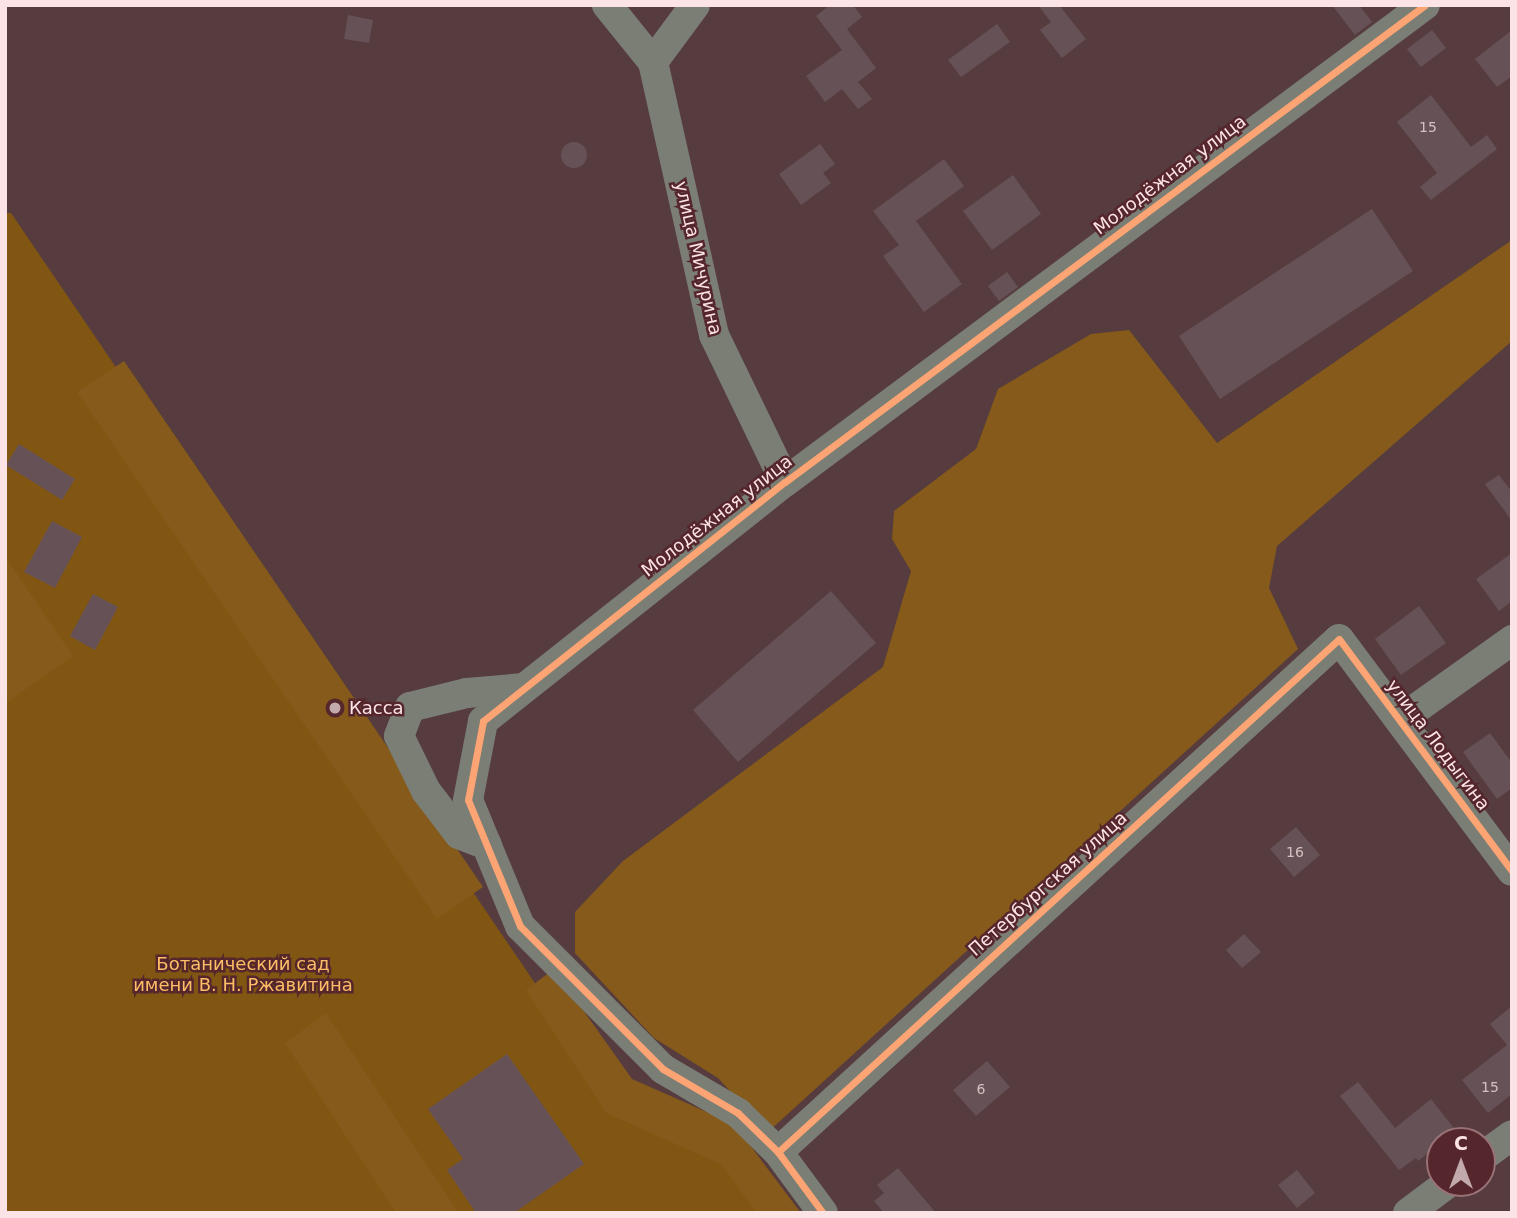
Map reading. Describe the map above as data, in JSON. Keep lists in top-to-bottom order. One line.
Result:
{"streets":{"street":["Молодёжная улица","улица Мичурина","улица Лодыгина","Петербургская улица"]},"crossings":[["Молодёжная улица","улица Мичурина"],["Молодёжная улица","Петербургская улица"],["улица Лодыгина","Петербургская улица"]],"parks":["Ботанический сад имени В. Н. Ржавитина"],"places":["Касса"],"house_numbers":["15","16","15","6"],"north":"top"}
